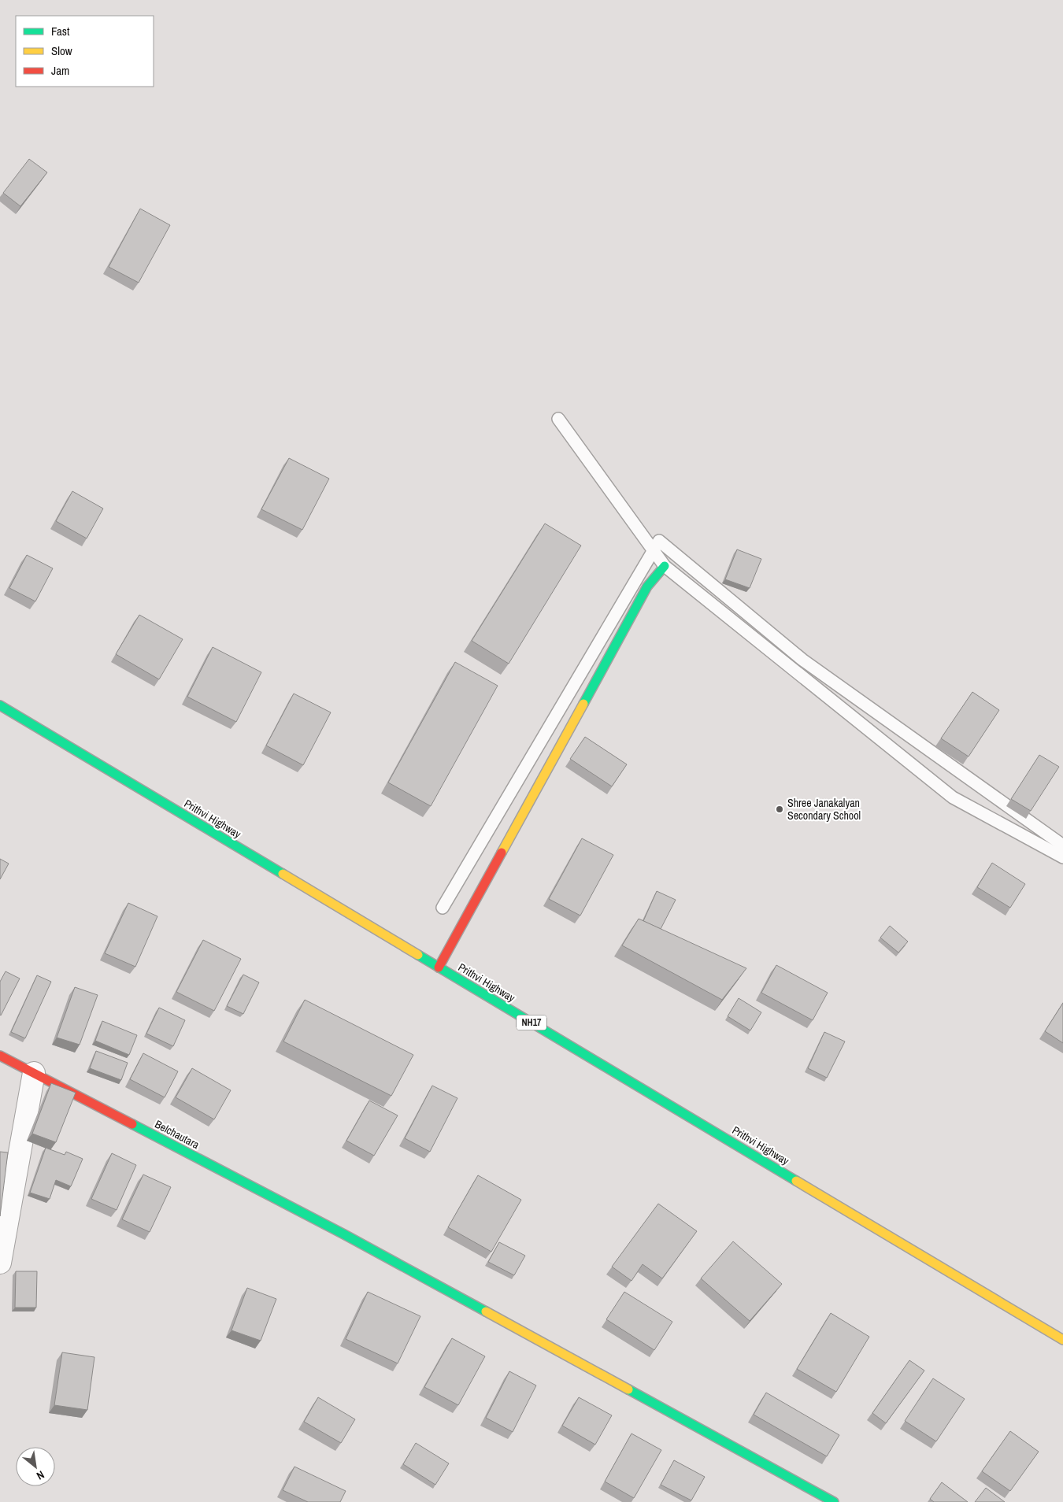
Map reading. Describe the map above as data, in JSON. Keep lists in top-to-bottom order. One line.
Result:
{"streets":{"main road":["Prithvi Highway","NH17","Belchautara"]},"places":["Shree Janakalyan Secondary School"],"legend":["Fast","Slow","Jam"],"north":"bottom right"}
